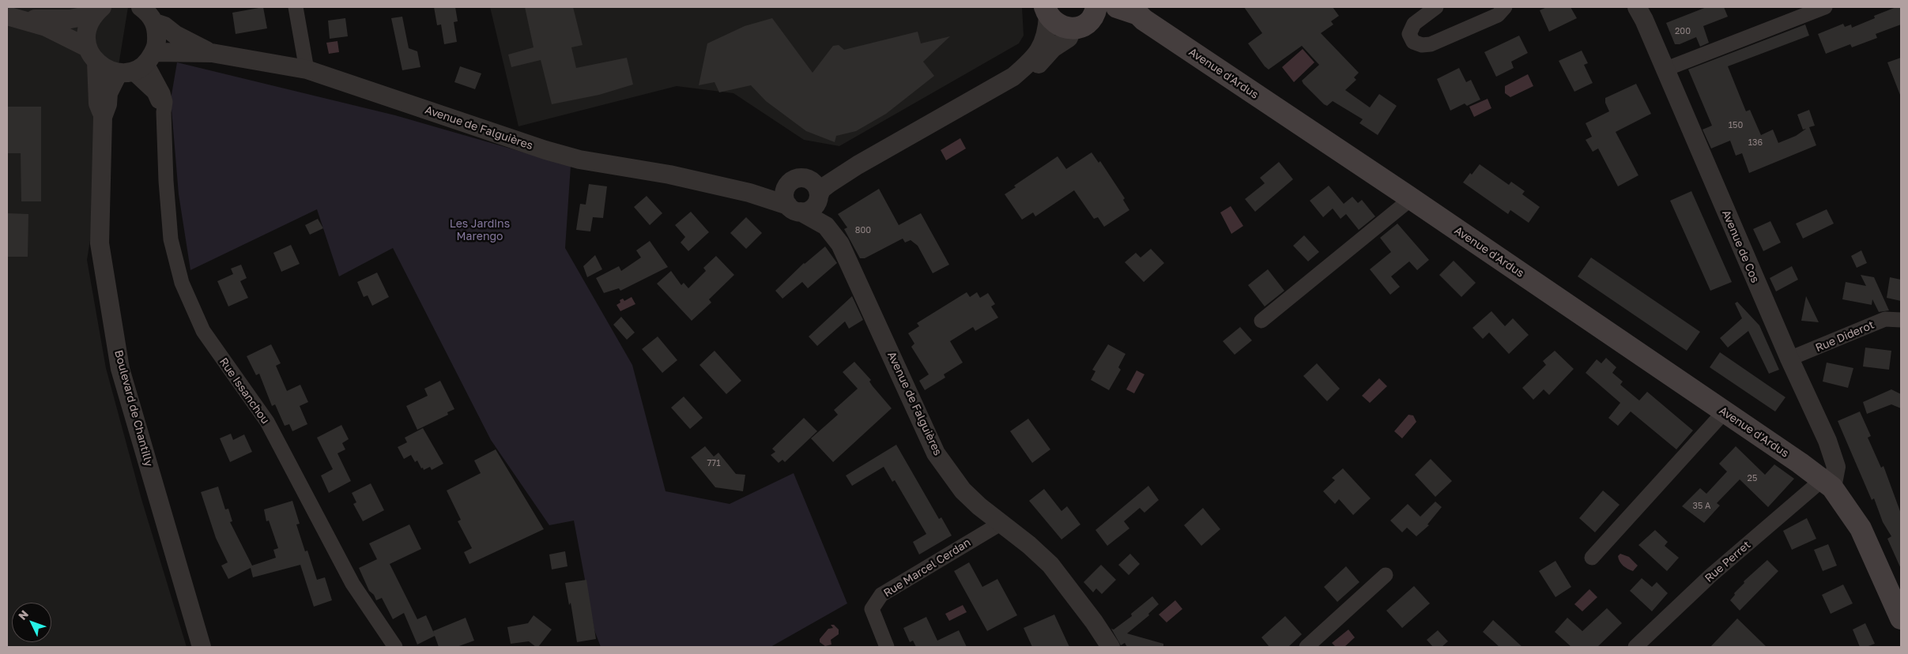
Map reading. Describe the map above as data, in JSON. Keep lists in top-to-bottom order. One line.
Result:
{"streets":{"main road":["Avenue d'Ardus"],"street":["Avenue de Falguières","Avenue de Cos","Rue Diderot","Rue Issanchou","Boulevard de Chantilly","Rue Perret","Rue Marcel Cerdan"]},"crossings":[["Avenue d'Ardus","Avenue de Cos"],["Avenue d'Ardus","Rue Perret"],["Avenue de Falguières","Rue Issanchou"],["Avenue de Falguières","Boulevard de Chantilly"],["Avenue de Falguières","Rue Marcel Cerdan"],["Avenue de Cos","Rue Diderot"],["Avenue de Cos","Rue Perret"],["Rue Issanchou","Boulevard de Chantilly"]],"parks":["Les Jardins Marengo"],"house_numbers":["200","150","136","800","771","25","35 A"],"north":"top left"}
